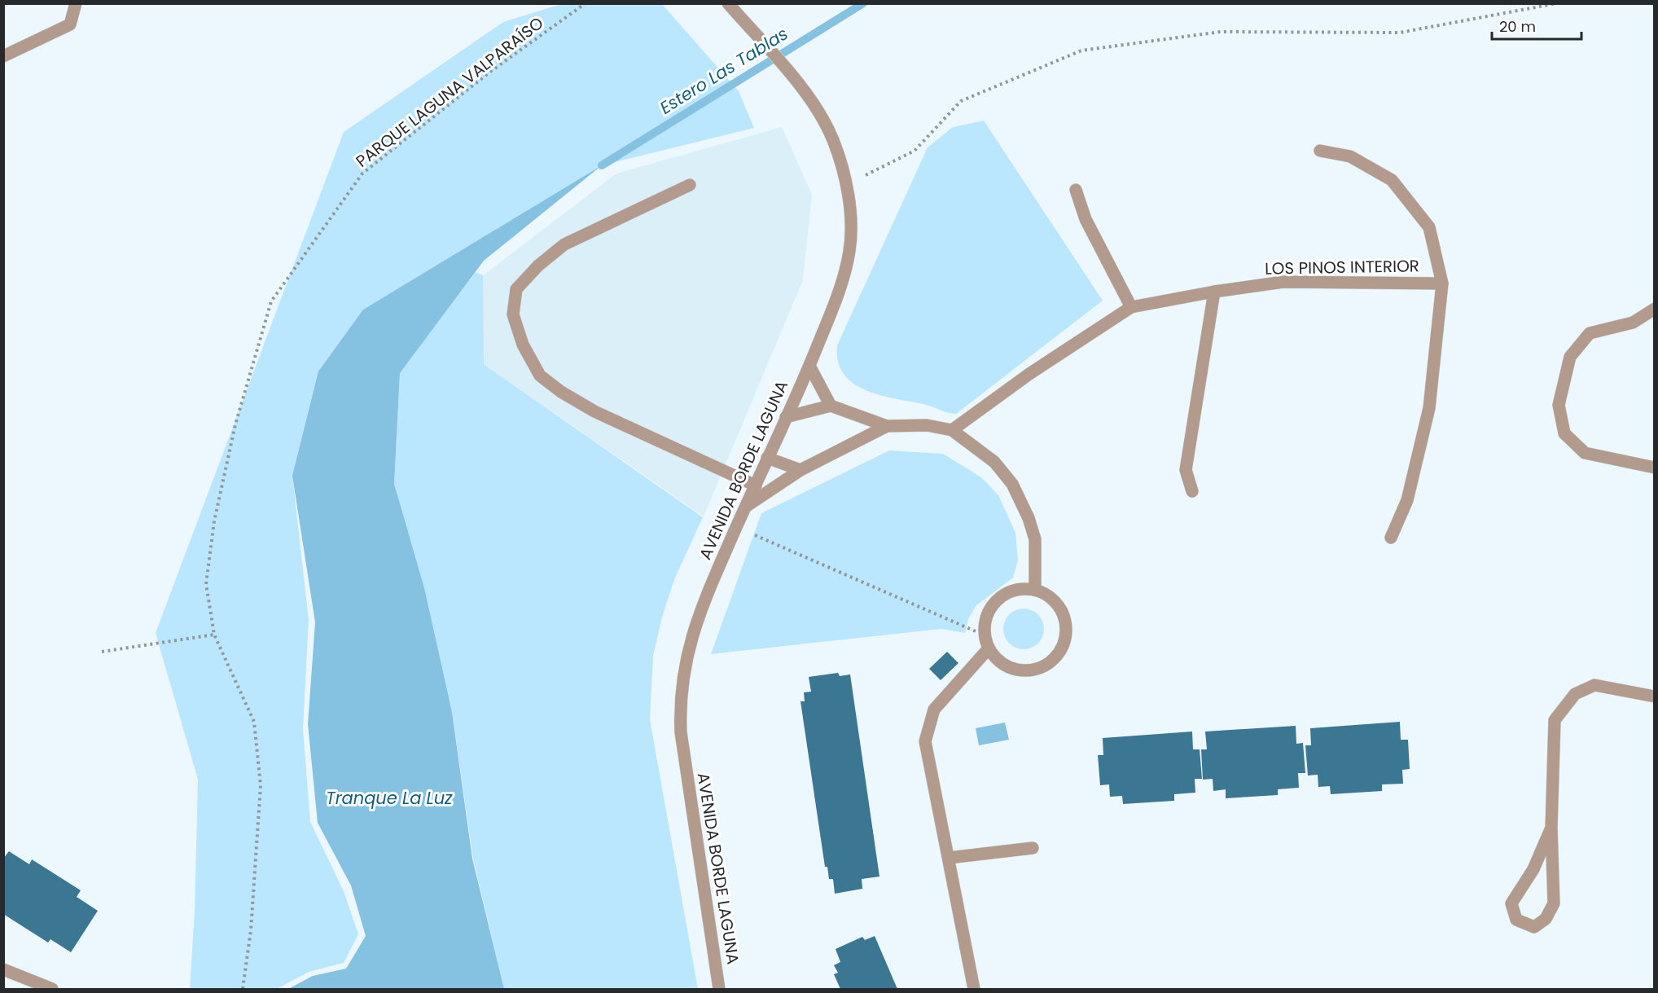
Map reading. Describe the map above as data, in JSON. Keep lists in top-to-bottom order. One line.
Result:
{"streets":{"street":["LOS PINOS INTERIOR","AVENIDA BORDE LAGUNA"],"path":["PARQUE LAGUNA VALPARAÍSO"]},"water":["Estero Las Tablas","Tranque La Luz"],"scale_bar":"20 m"}
